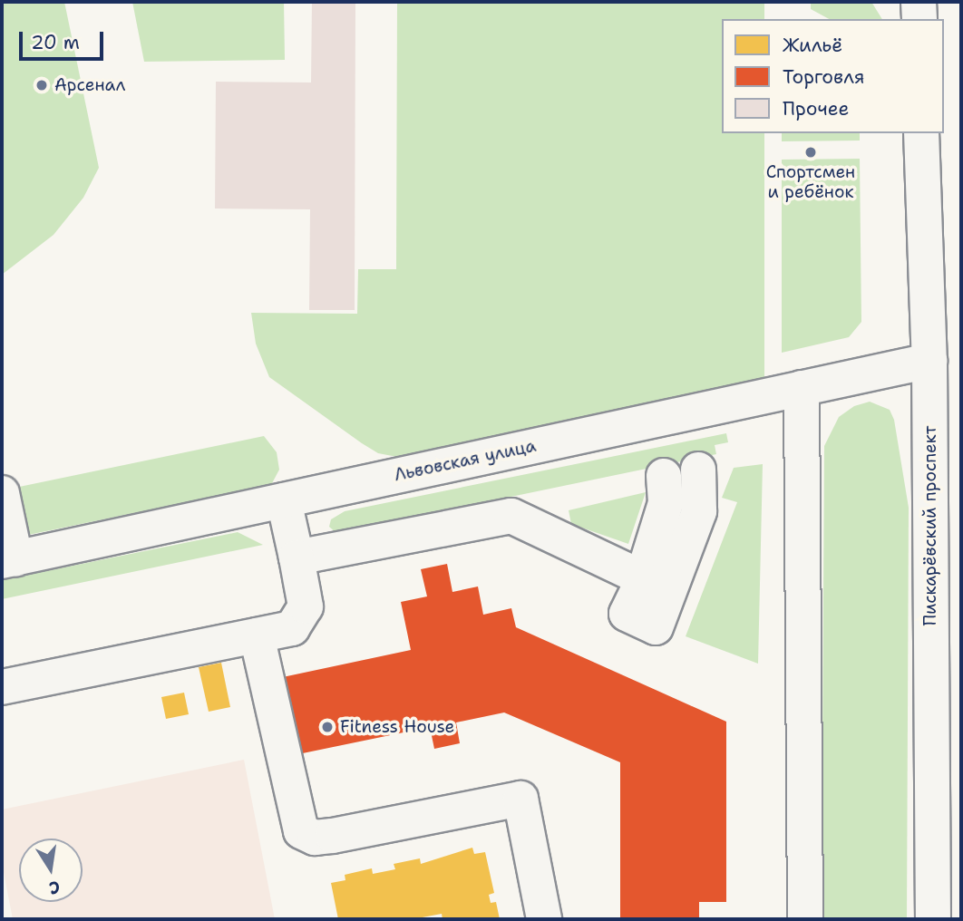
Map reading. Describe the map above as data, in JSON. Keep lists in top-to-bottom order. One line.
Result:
{"streets":{"street":["Львовская улица","Пискарёвский проспект"]},"crossings":[["Львовская улица","Пискарёвский проспект"]],"places":["Арсенал","Спортсмен и ребёнок","Fitness House"],"legend":["Жильё","Торговля","Прочее"],"scale_bar":"20 m","north":"bottom"}
